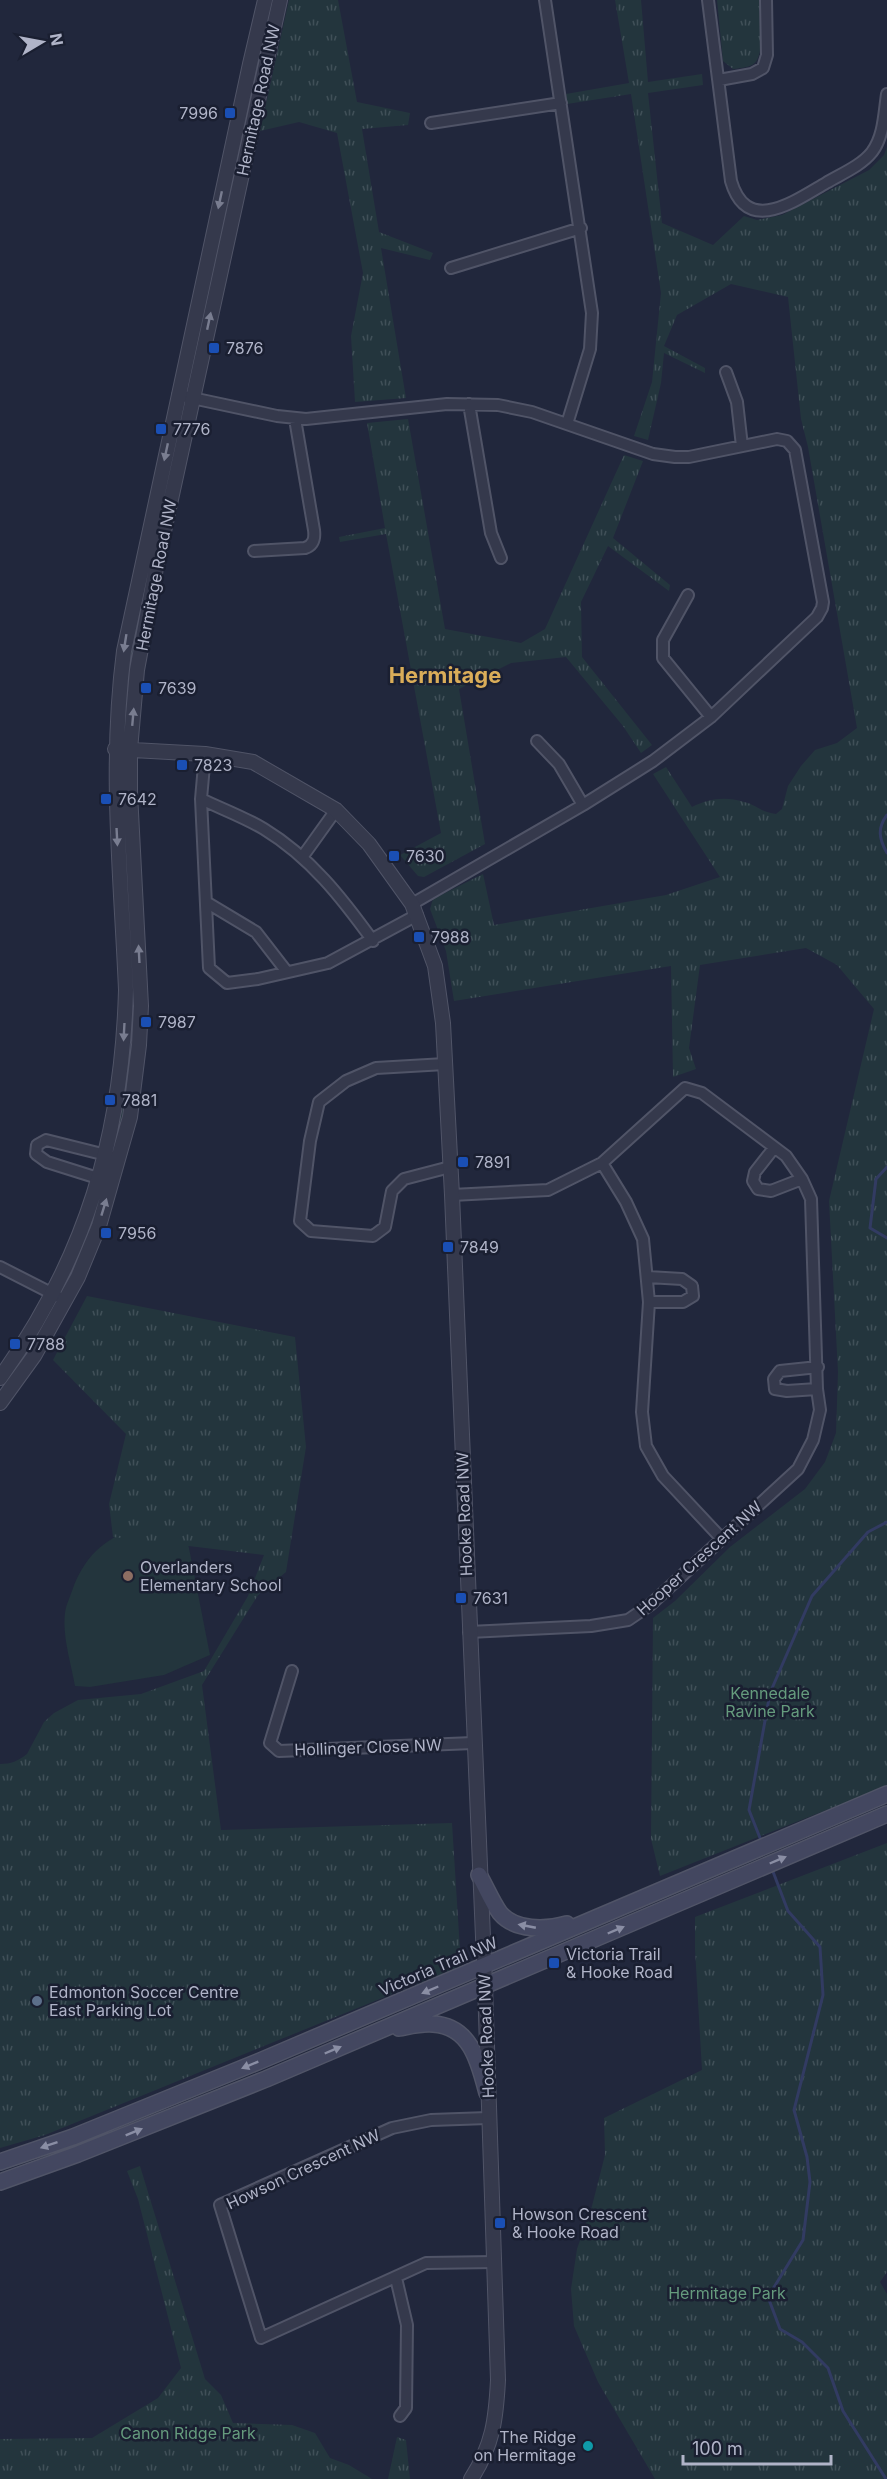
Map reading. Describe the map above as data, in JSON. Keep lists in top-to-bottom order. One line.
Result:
{"streets":{"main road":["Victoria Trail NW"],"street":["Hermitage Road NW","Hooke Road NW","Hooper Crescent NW","Hollinger Close NW","Howson Crescent NW"]},"crossings":[["Hermitage Road NW","Hooke Road NW"],["Hooke Road NW","Hooper Crescent NW"],["Hooke Road NW","Hollinger Close NW"],["Hooke Road NW","Victoria Trail NW"],["Hooke Road NW","Howson Crescent NW"]],"districts":["Hermitage"],"parks":["Kennedale Ravine Park","Hermitage Park","Canon Ridge Park"],"places":{"transit":["7996","7876","7776","7639","7823","7642","7630","7988","7987","7881","7891","7956","7849","7788","7631","Victoria Trail & Hooke Road","Howson Crescent & Hooke Road"],"other":["Overlanders Elementary School","Edmonton Soccer Centre East Parking Lot","The Ridge on Hermitage"]},"scale_bar":"100 m","north":"right"}
